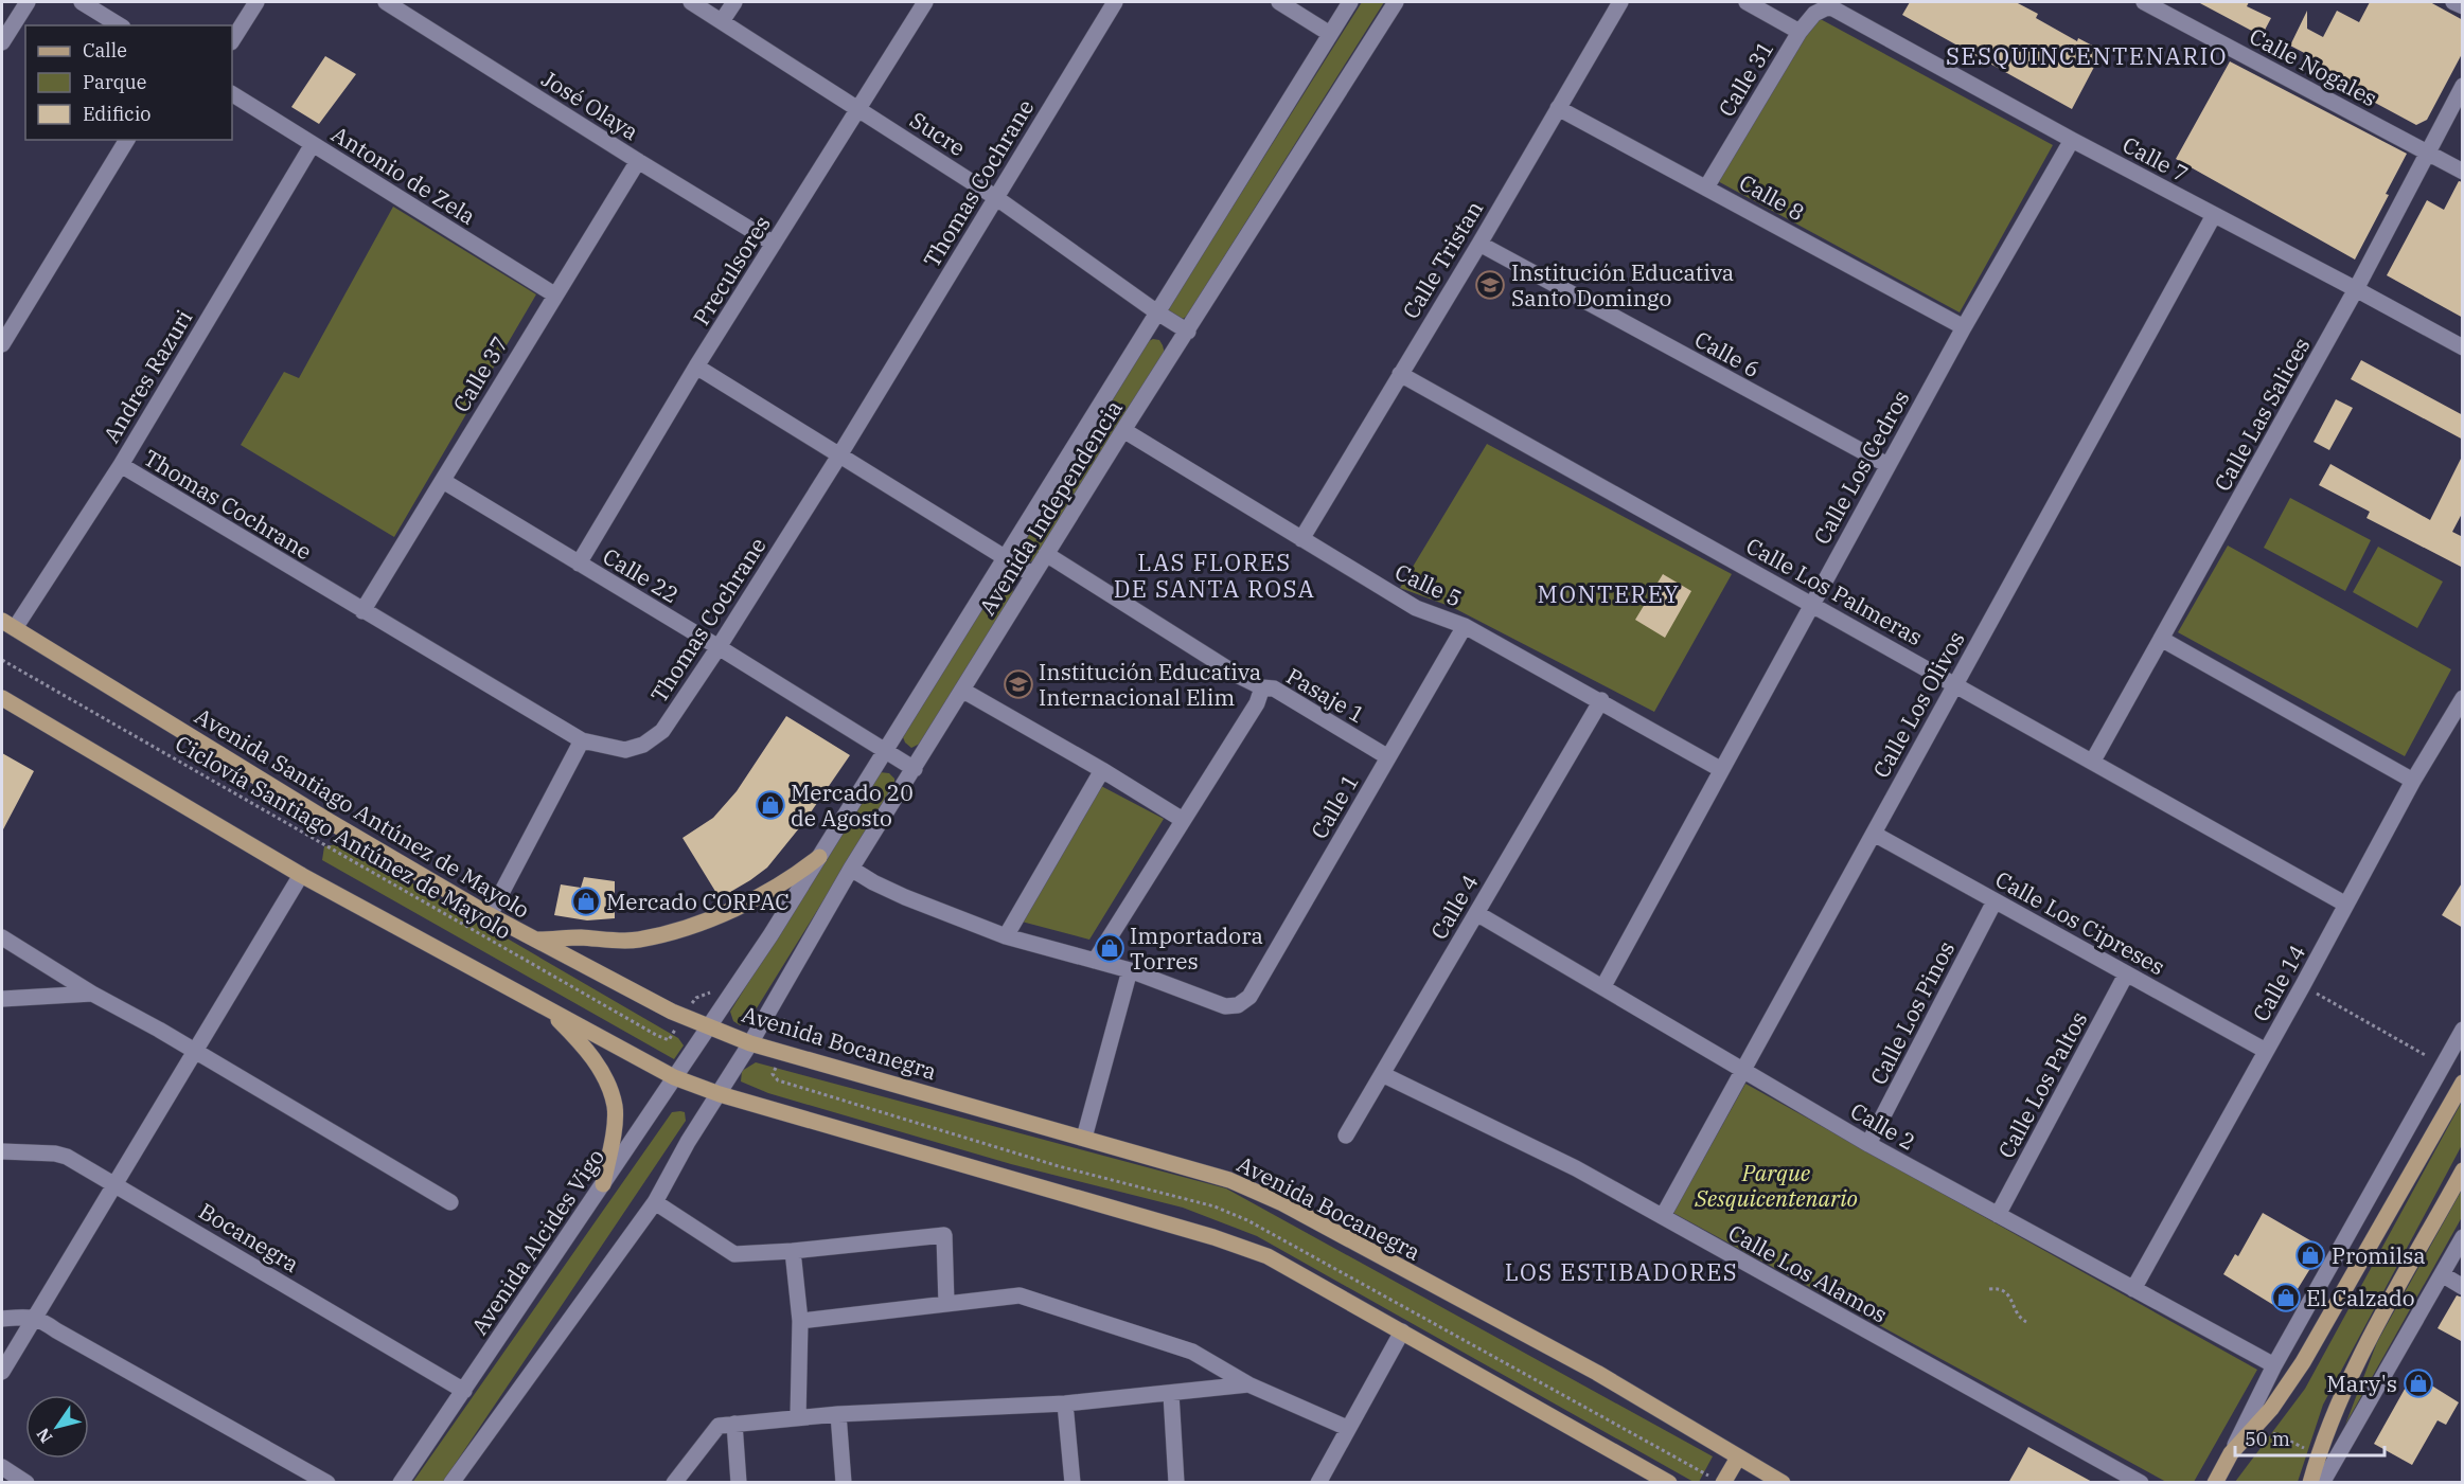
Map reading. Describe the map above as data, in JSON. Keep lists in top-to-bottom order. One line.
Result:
{"streets":{"main road":["Avenida Santiago Antúnez de Mayolo","Avenida Bocanegra"],"street":["Calle Nogales","Calle 31","José Olaya","Sucre","Calle 7","Antonio de Zela","Thomas Cochrane","Calle 8","Calle Tristan","Preculsores","Calle 6","Calle 37","Andres Razuri","Calle Las Salices","Calle Los Cedros","Avenida Independencia","Calle 22","Calle 5","Calle Los Palmeras","Pasaje 1","Calle Los Olivos","Calle 1","Calle 4","Calle Los Cipreses","Calle 14","Calle Los Pinos","Calle Los Paltos","Calle 2","Bocanegra","Avenida Alcides Vigo","Calle Los Alamos"],"path":["Ciclovía Santiago Antúnez de Mayolo"]},"crossings":[["Calle Nogales","Calle Las Salices"],["Calle 31","Calle 7"],["Calle 31","Calle 8"],["José Olaya","Preculsores"],["José Olaya","Calle 37"],["Sucre","Thomas Cochrane"],["Sucre","Preculsores"],["Sucre","Avenida Independencia"],["Calle 7","Calle Las Salices"],["Calle 7","Calle Los Cedros"],["Calle 7","Calle Los Olivos"],["Antonio de Zela","Calle 37"],["Antonio de Zela","Andres Razuri"],["Thomas Cochrane","Calle 37"],["Thomas Cochrane","Andres Razuri"],["Thomas Cochrane","Calle 22"],["Calle 8","Calle Tristan"],["Calle 8","Calle Los Cedros"],["Calle Tristan","Calle 6"],["Calle Tristan","Calle 5"],["Calle Tristan","Calle Los Palmeras"],["Preculsores","Calle 22"],["Calle 6","Calle Los Cedros"],["Calle 37","Calle 22"],["Andres Razuri","Avenida Santiago Antúnez de Mayolo"],["Calle Las Salices","Calle Los Palmeras"],["Calle Los Cedros","Calle 5"],["Calle Los Cedros","Calle Los Palmeras"],["Calle Los Cedros","Calle 2"],["Avenida Independencia","Calle 22"],["Avenida Independencia","Calle 5"],["Avenida Independencia","Pasaje 1"],["Avenida Independencia","Avenida Santiago Antúnez de Mayolo"],["Avenida Independencia","Avenida Bocanegra"],["Avenida Independencia","Avenida Alcides Vigo"],["Calle 5","Calle 1"],["Calle 5","Calle 4"],["Calle Los Palmeras","Calle Los Olivos"],["Calle Los Palmeras","Calle 14"],["Pasaje 1","Calle 1"],["Calle Los Olivos","Calle Los Cipreses"],["Calle Los Olivos","Calle 2"],["Calle Los Olivos","Calle Los Alamos"],["Avenida Santiago Antúnez de Mayolo","Avenida Bocanegra"],["Avenida Santiago Antúnez de Mayolo","Avenida Alcides Vigo"],["Calle 4","Calle 2"],["Calle 4","Calle Los Alamos"],["Calle Los Cipreses","Calle 14"],["Calle Los Cipreses","Calle Los Pinos"],["Calle Los Cipreses","Calle Los Paltos"],["Calle 14","Calle 2"],["Calle Los Pinos","Calle 2"],["Avenida Bocanegra","Avenida Alcides Vigo"],["Calle Los Paltos","Calle 2"],["Bocanegra","Avenida Alcides Vigo"]],"districts":["SESQUINCENTENARIO","LAS FLORES DE SANTA ROSA","MONTEREY","LOS ESTIBADORES"],"parks":["Parque Sesquicentenario"],"places":{"school or university":["Institución Educativa Santo Domingo","Institución Educativa Internacional Elim"],"shop":["Mercado 20 de Agosto","Mercado CORPAC","Importadora Torres","Promilsa","El Calzado","Mary's"]},"legend":["Calle","Parque","Edificio"],"scale_bar":"50 m","north":"bottom left"}
